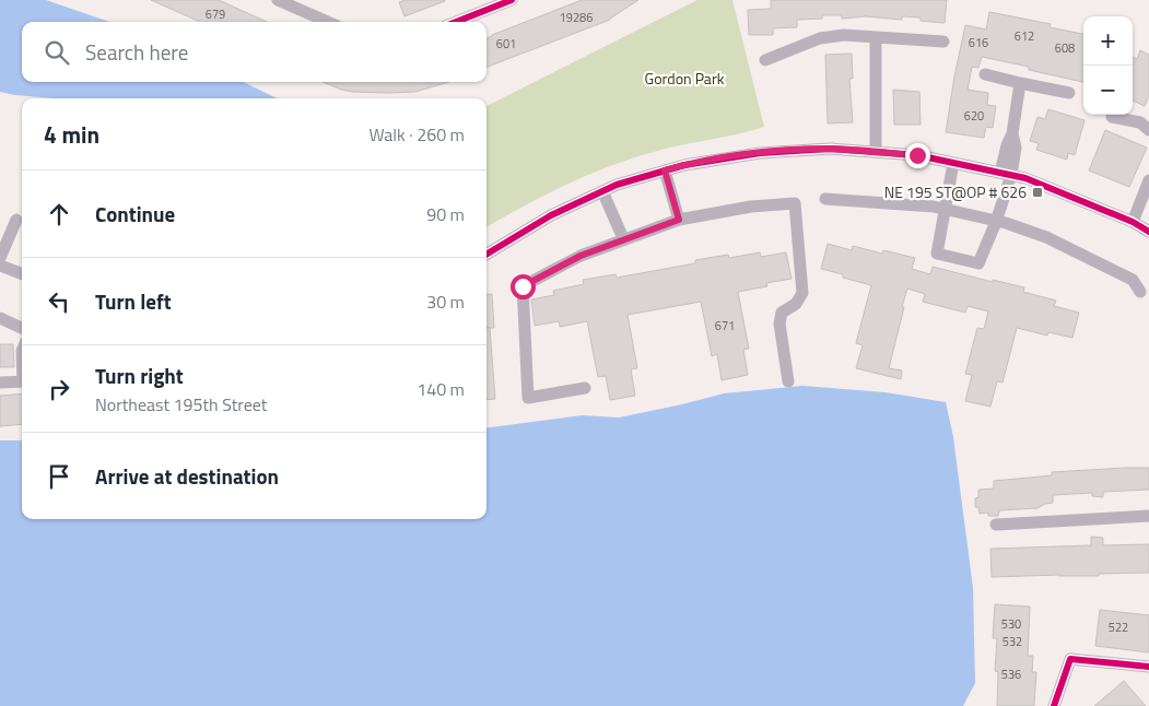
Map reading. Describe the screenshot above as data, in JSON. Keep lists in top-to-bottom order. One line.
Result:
{"parks":["Gordon Park"],"places":{"transit":["NE 195 ST@OP # 626"]},"house_numbers":["679","19286","612","616","601","608","620","671","530","522","532","536"],"page":{"map_buttons":["+","−"],"search":"Search here","heading":["4 min","Walk · 260 m"],"list":[["Continue","90 m"],["Turn left","30 m"],["Turn right","Northeast 195th Street","140 m"],"Arrive at destination"]}}
